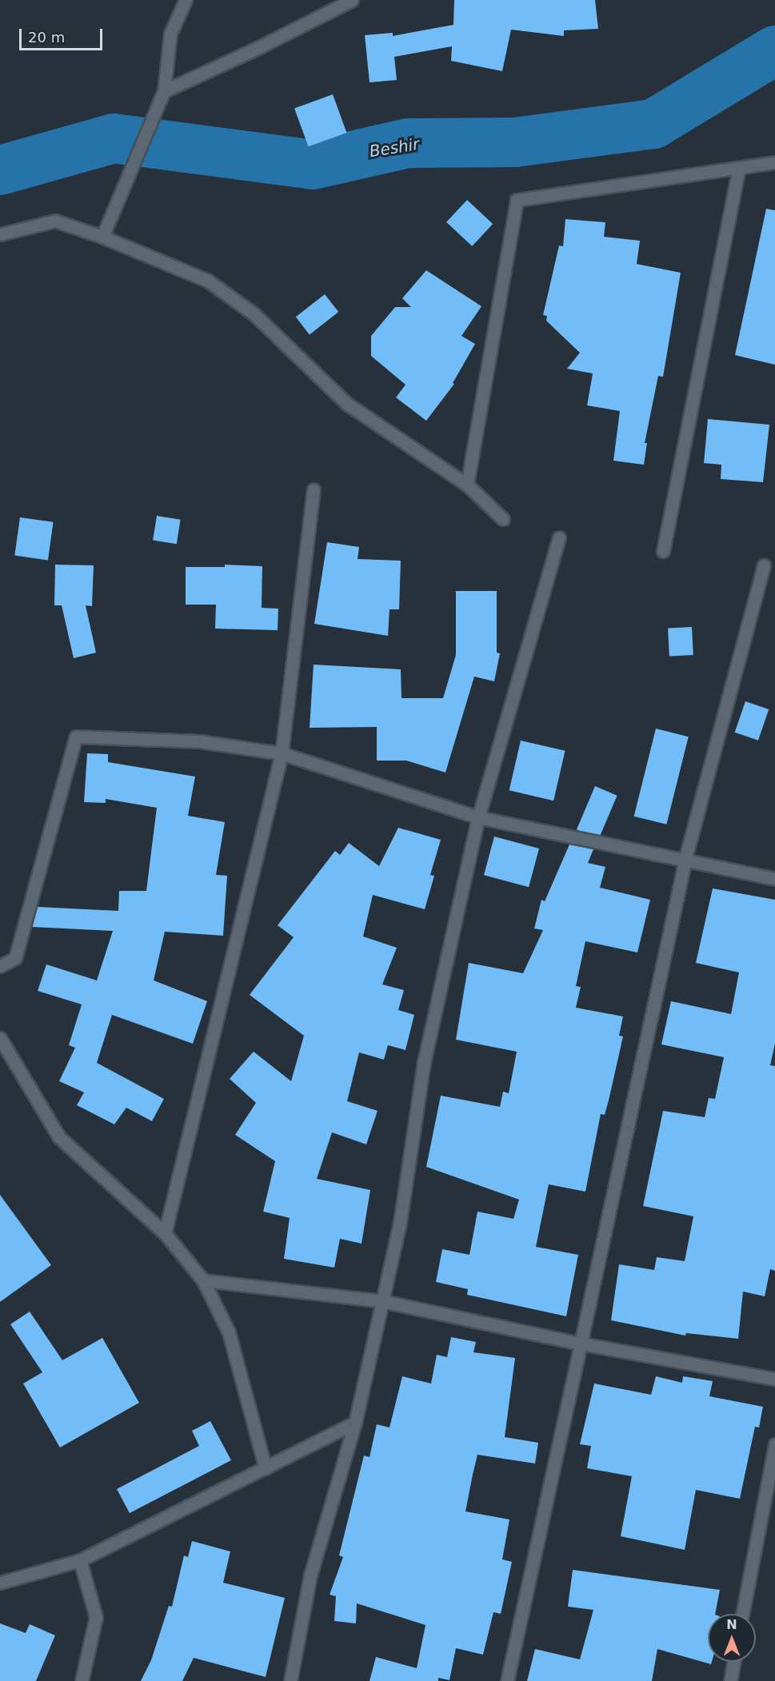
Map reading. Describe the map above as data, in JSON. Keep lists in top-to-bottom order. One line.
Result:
{"water":["Beshir"],"scale_bar":"20 m","north":"top"}
